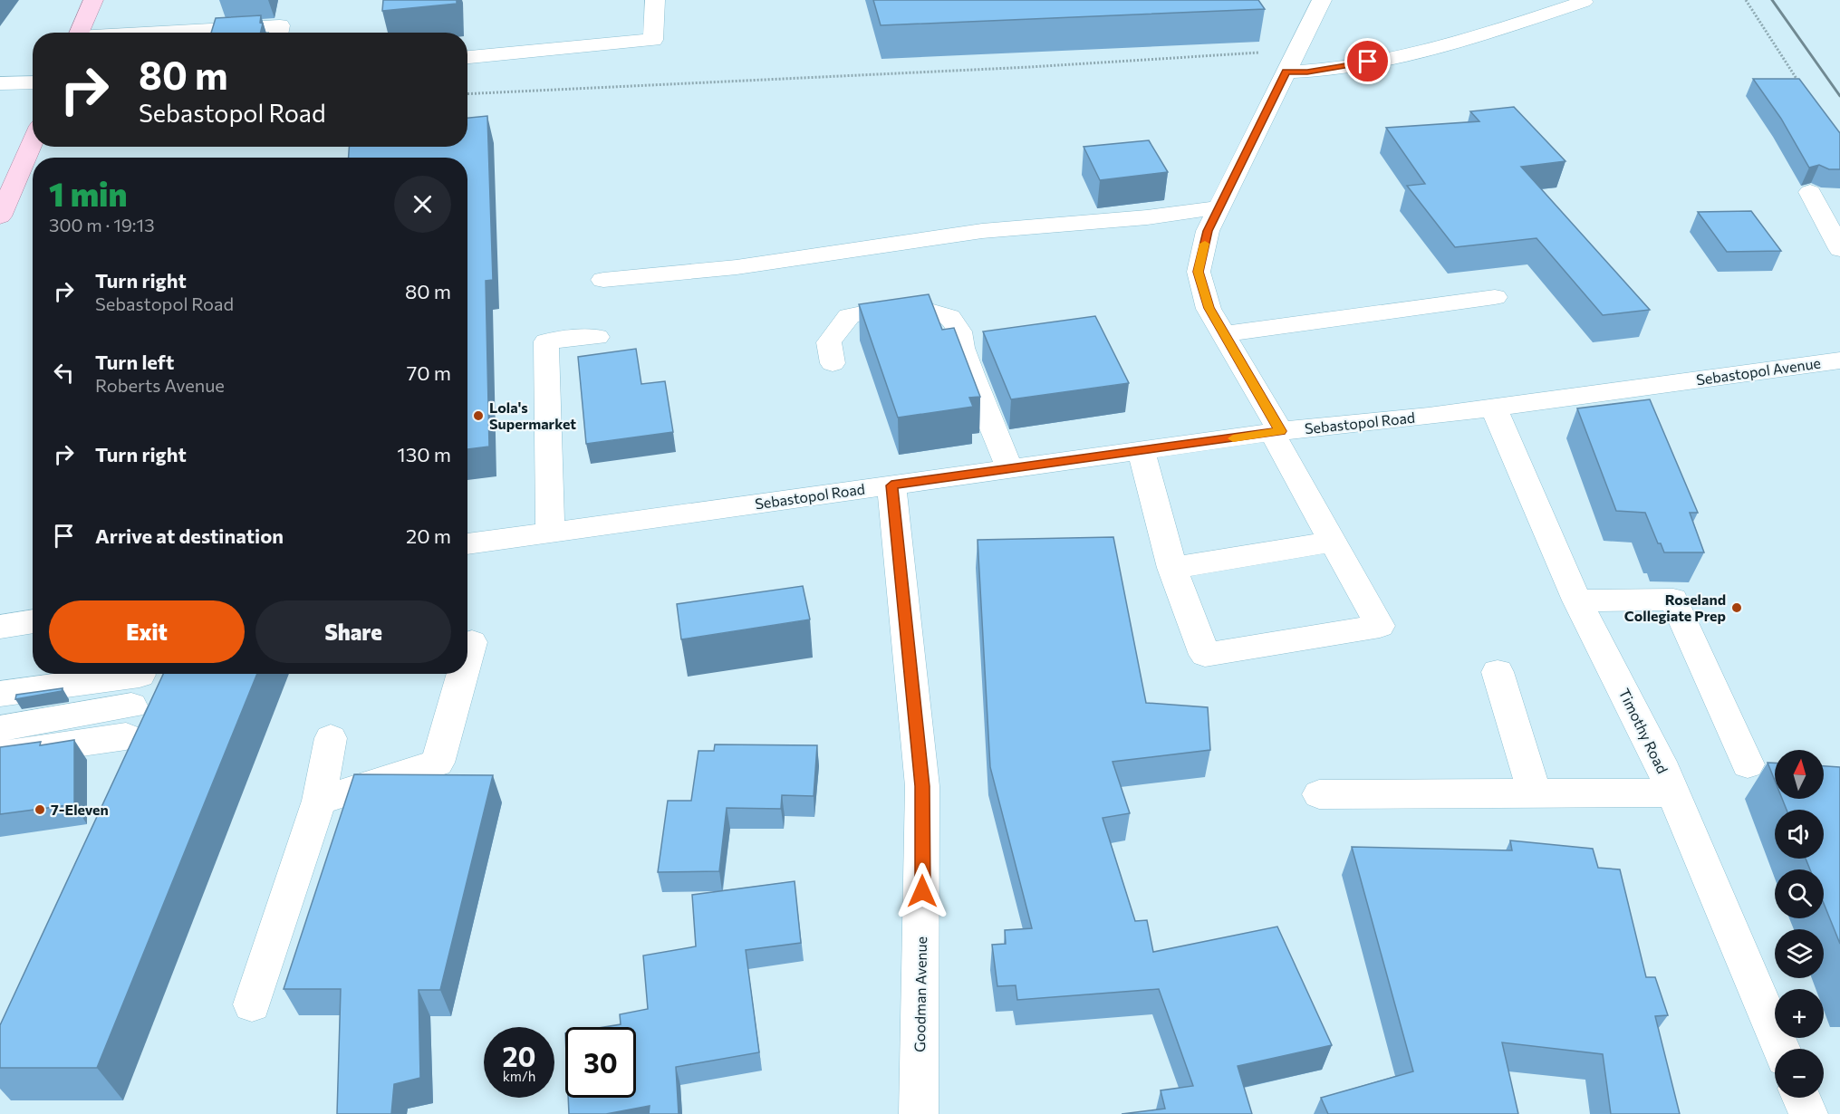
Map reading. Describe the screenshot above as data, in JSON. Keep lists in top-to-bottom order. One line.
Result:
{"streets":{"street":["Sebastopol Avenue","Sebastopol Road","Timothy Road","Goodman Avenue"]},"crossings":[["Sebastopol Avenue","Sebastopol Road"],["Sebastopol Road","Timothy Road"],["Sebastopol Road","Goodman Avenue"]],"places":["Lola's Supermarket","Roseland Collegiate Prep","7-Eleven"],"north":"top","page":{"turn":["80 m","Sebastopol Road"],"heading":["1 min","300 m · 19:13"],"list":[{"name":"Turn right","note":"Sebastopol Road","value":"80 m"},{"name":"Turn left","note":"Roberts Avenue","value":"70 m"},{"name":"Turn right","value":"130 m"},{"name":"Arrive at destination","value":"20 m"}],"buttons":["Exit","Share"],"map_buttons":["+","−"],"speed":"20 km/h","limit":"30"}}
